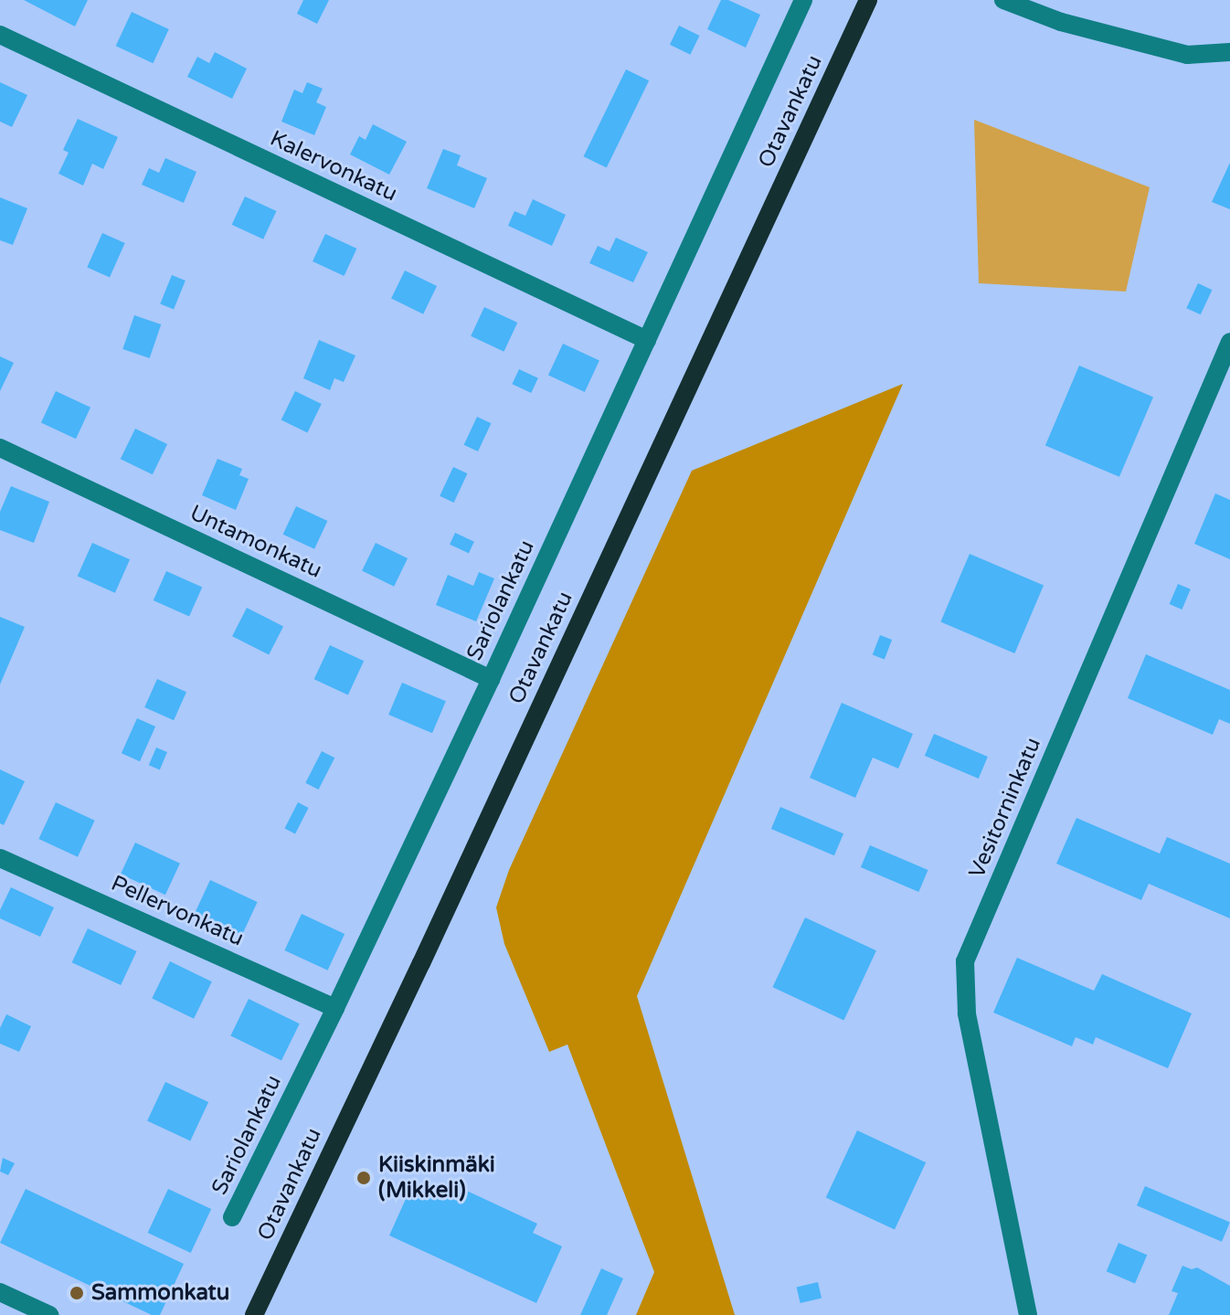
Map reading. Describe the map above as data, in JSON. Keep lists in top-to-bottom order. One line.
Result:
{"streets":{"main road":["Otavankatu"],"street":["Kalervonkatu","Untamonkatu","Sariolankatu","Vesitorninkatu","Pellervonkatu"]},"crossings":[["Kalervonkatu","Sariolankatu"],["Untamonkatu","Sariolankatu"],["Sariolankatu","Pellervonkatu"]],"places":["Kiiskinmäki (Mikkeli)","Sammonkatu"]}
